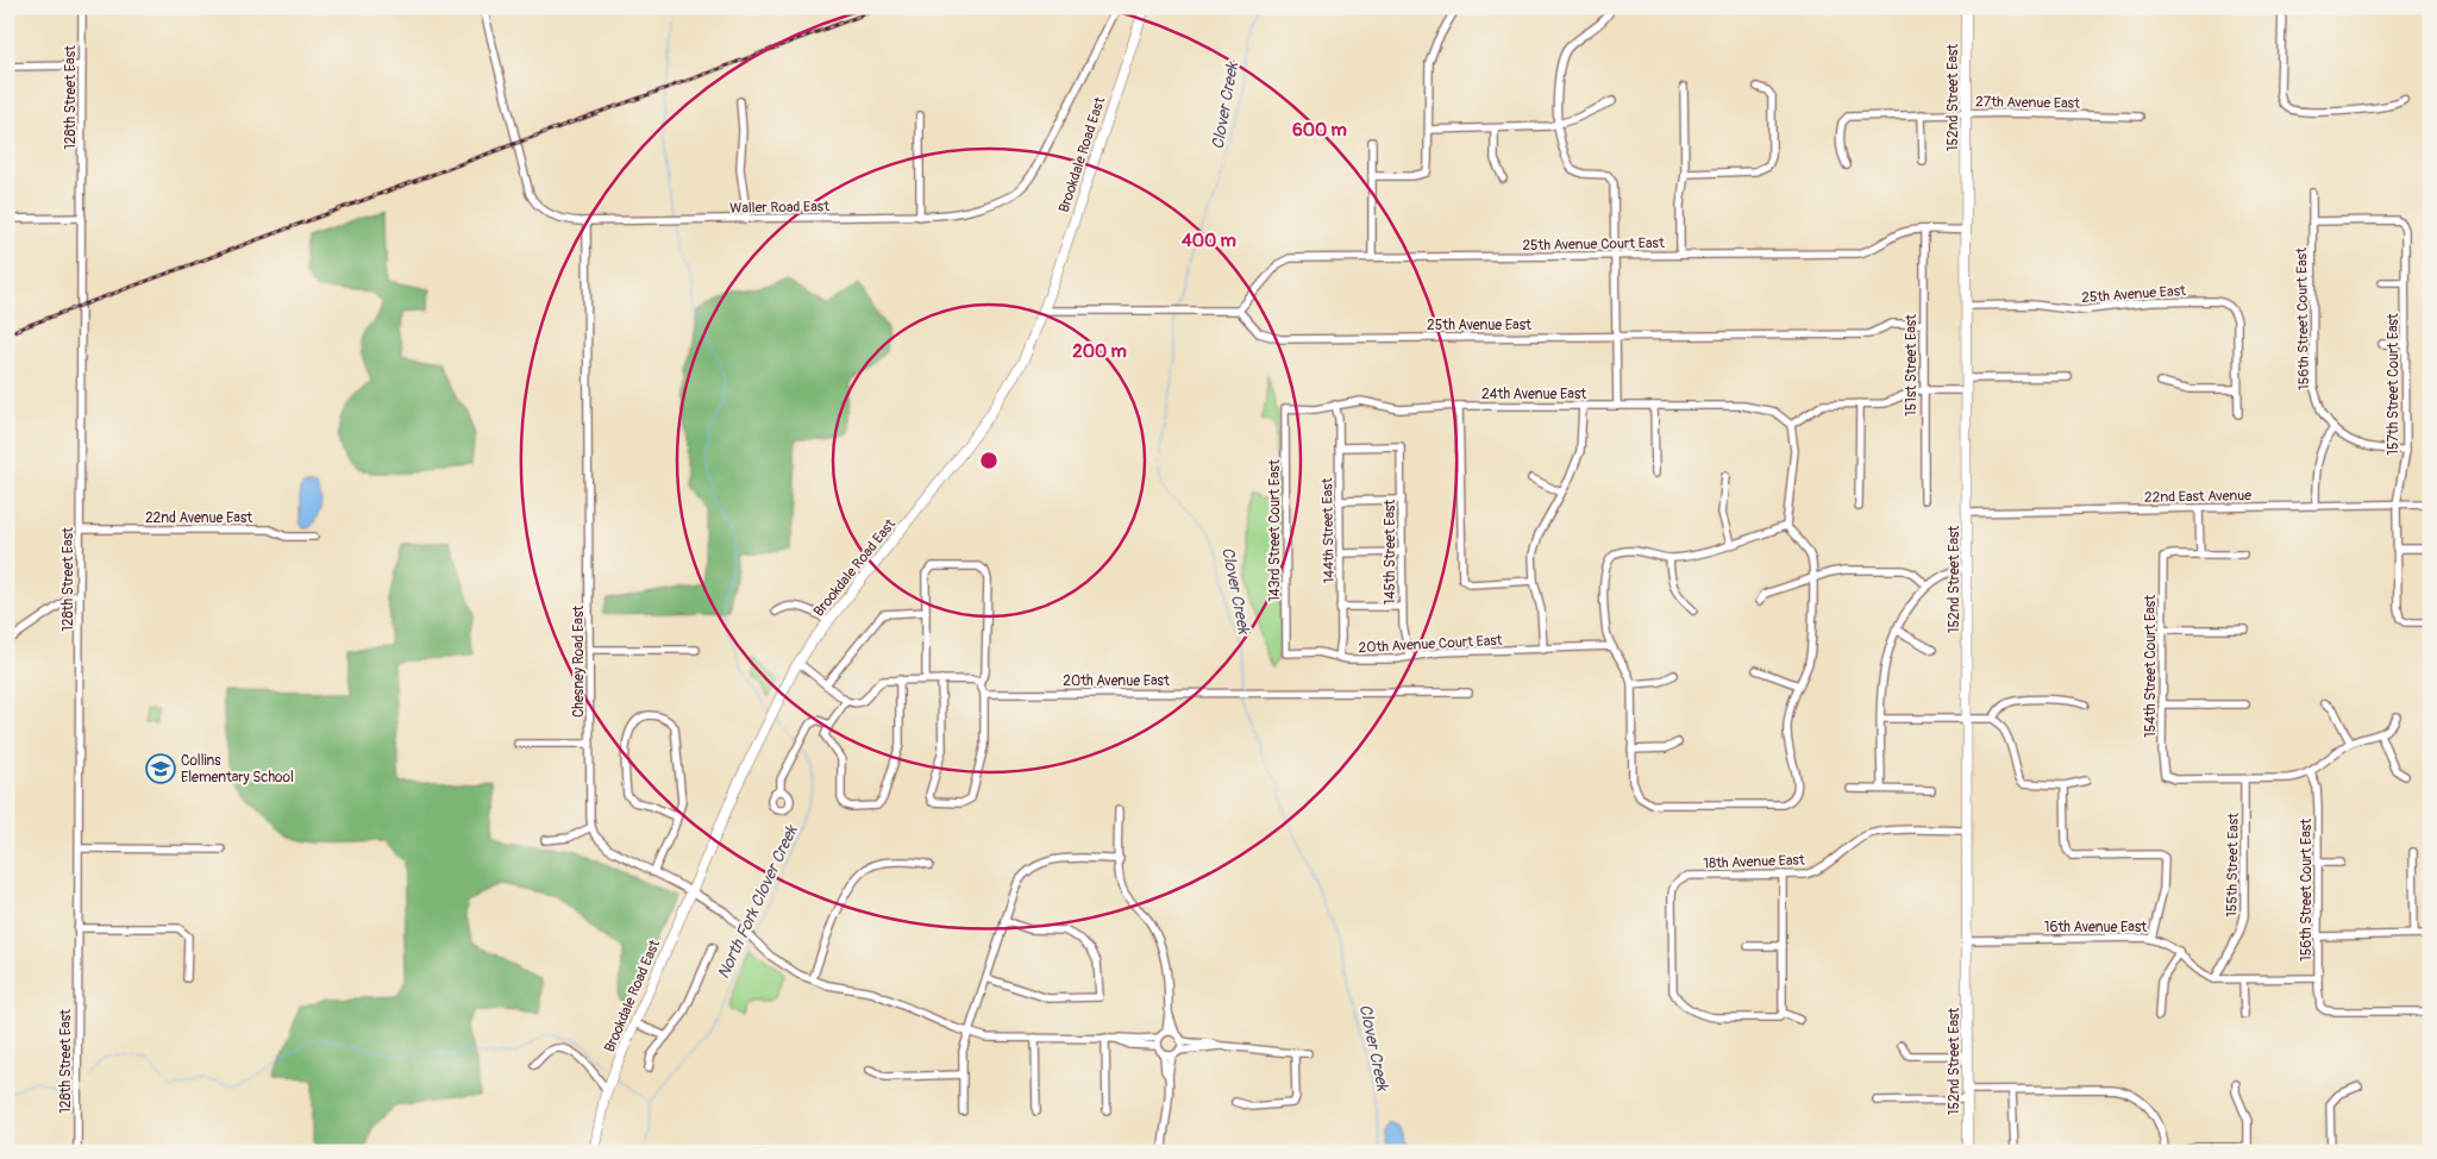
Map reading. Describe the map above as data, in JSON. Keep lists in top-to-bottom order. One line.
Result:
{"streets":{"main road":["152nd Street East","Brookdale Road East"],"street":["128th Street East","27th Avenue East","Waller Road East","25th Avenue Court East","25th Avenue East","156th Street Court East","151st Street East","157th Street Court East","24th Avenue East","22nd East Avenue","22nd Avenue East","143rd Street Court East","144th Street East","145th Street East","20th Avenue Court East","Chesney Road East","154th Street Court East","20th Avenue East","18th Avenue East","155th Street East","16th Avenue East"]},"crossings":[["128th Street East","22nd Avenue East"],["152nd Street East","27th Avenue East"],["152nd Street East","25th Avenue Court East"],["152nd Street East","25th Avenue East"],["152nd Street East","22nd East Avenue"],["152nd Street East","18th Avenue East"],["152nd Street East","16th Avenue East"],["Waller Road East","Chesney Road East"],["25th Avenue Court East","25th Avenue East"],["25th Avenue Court East","151st Street East"],["25th Avenue East","151st Street East"],["156th Street Court East","157th Street Court East"],["157th Street Court East","22nd East Avenue"],["24th Avenue East","143rd Street Court East"],["24th Avenue East","144th Street East"],["143rd Street Court East","20th Avenue Court East"],["144th Street East","145th Street East"],["144th Street East","20th Avenue Court East"],["145th Street East","20th Avenue Court East"],["154th Street Court East","155th Street East"],["155th Street East","16th Avenue East"]],"water":["Clover Creek","North Fork Clover Creek"],"places":{"school or university":["Collins Elementary School"]},"rings":["600 m","400 m","200 m"]}
